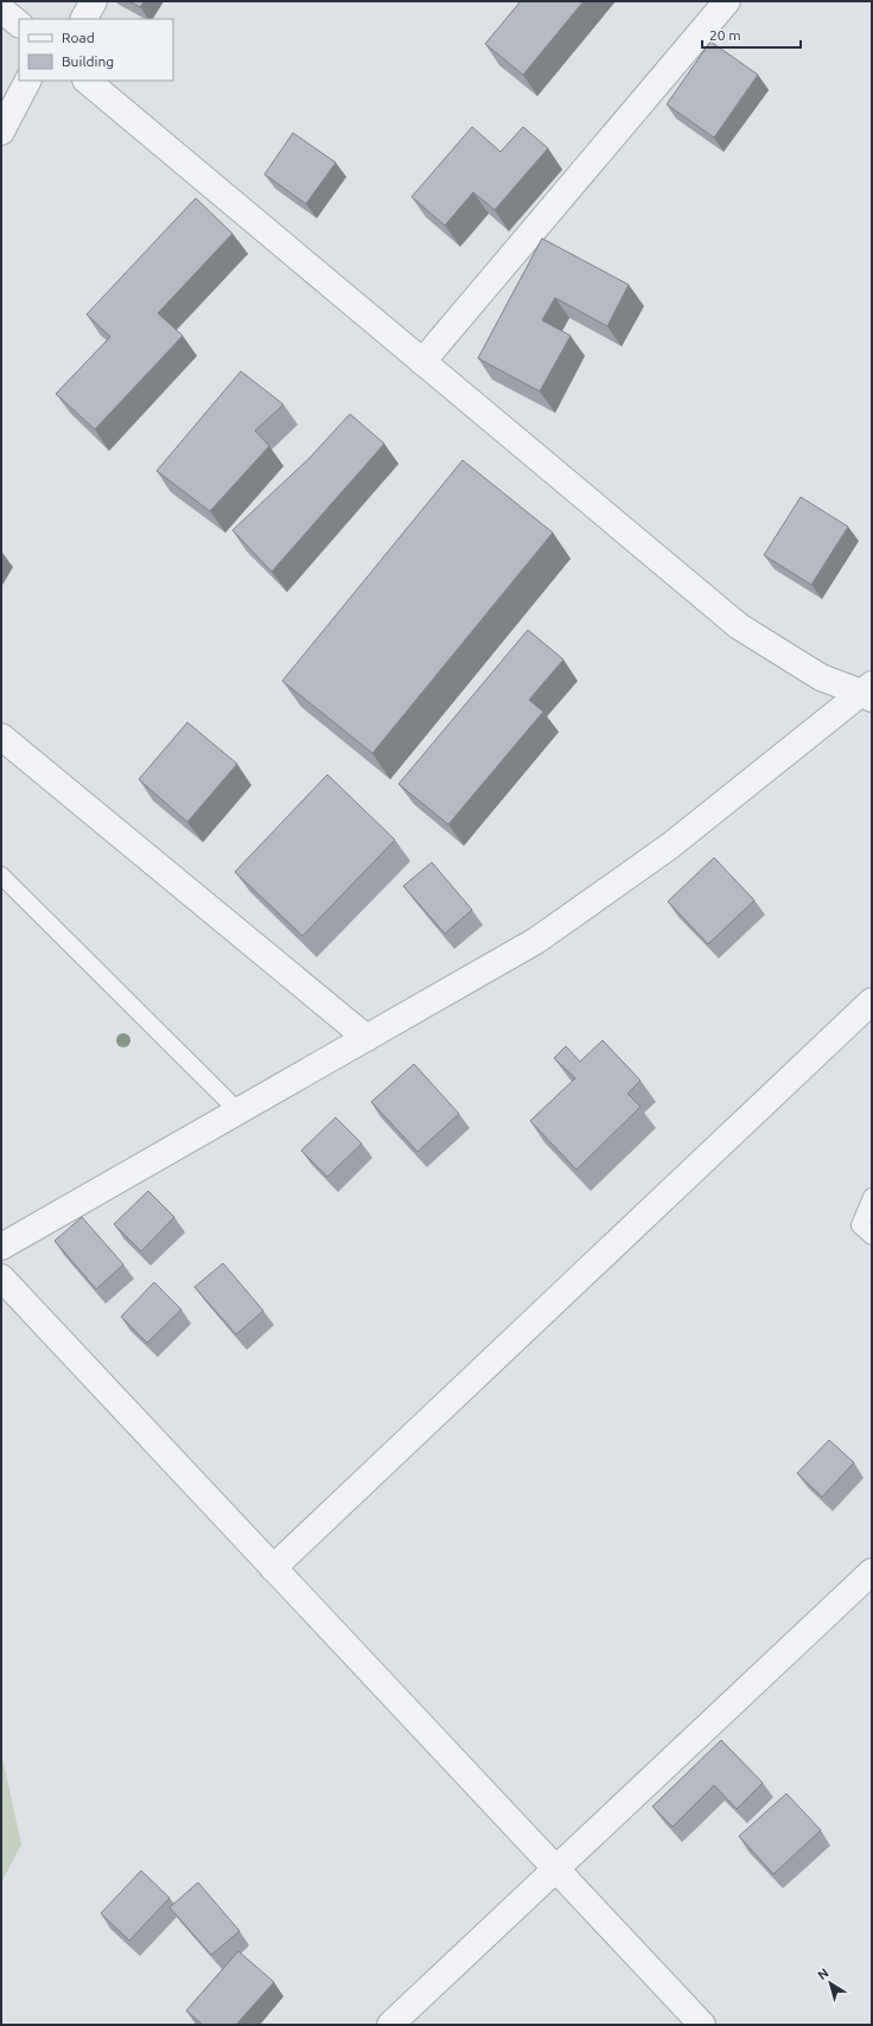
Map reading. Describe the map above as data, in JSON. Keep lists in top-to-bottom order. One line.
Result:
{"legend":["Road","Building"],"scale_bar":"20 m","north":"top left"}
